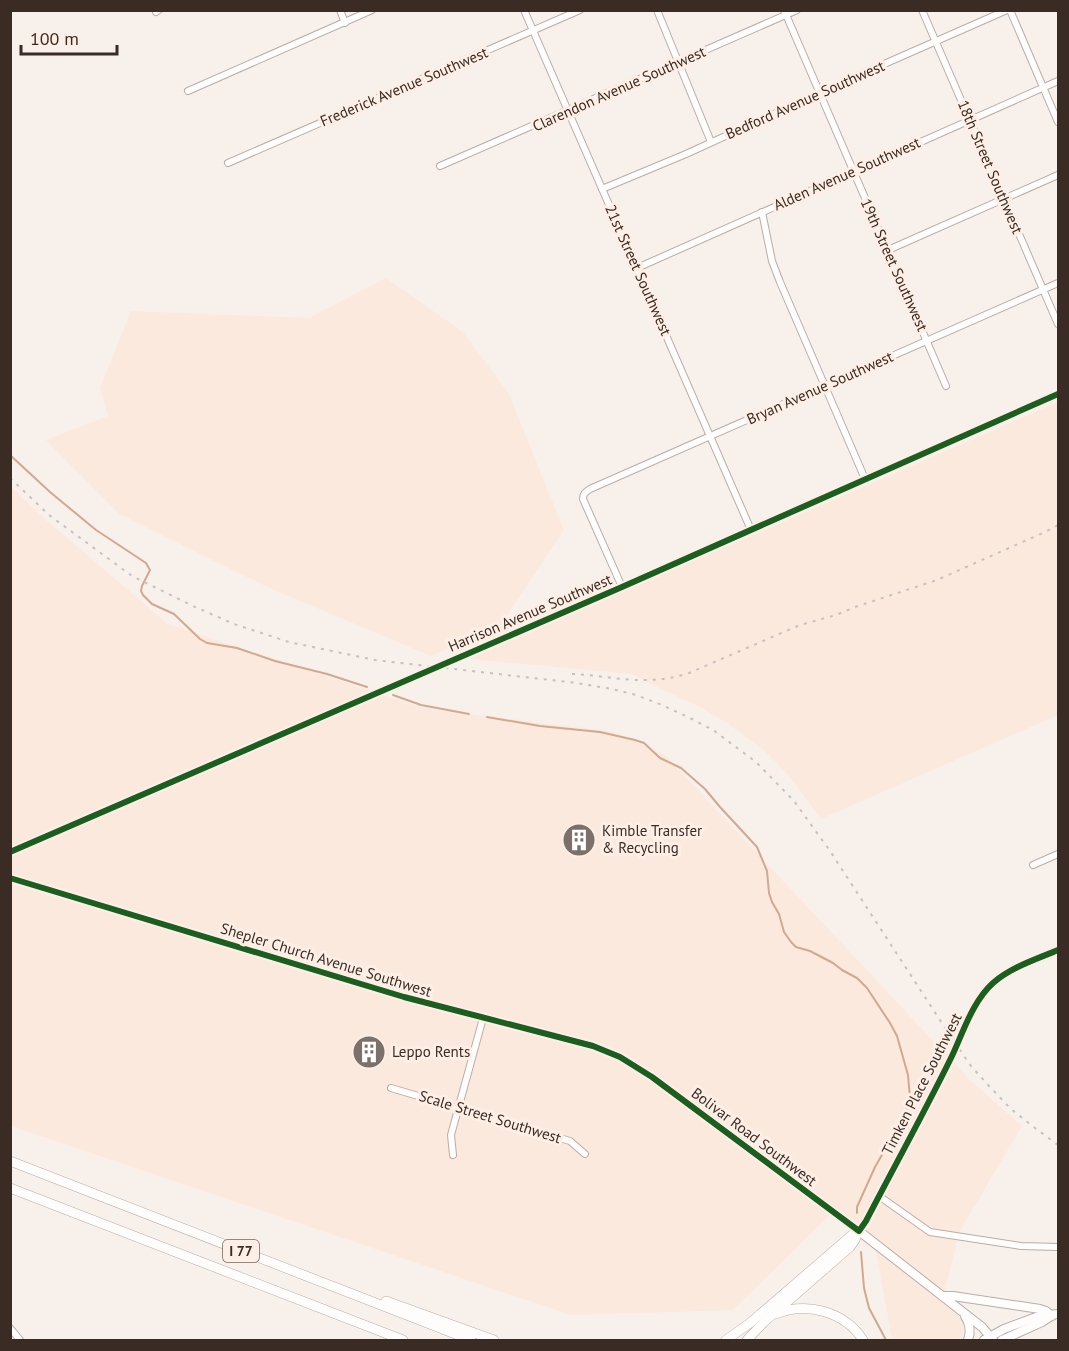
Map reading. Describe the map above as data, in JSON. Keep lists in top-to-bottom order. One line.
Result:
{"streets":{"highway":["I 77"],"main road":["Bolivar Road Southwest"],"street":["Frederick Avenue Southwest","Clarendon Avenue Southwest","Bedford Avenue Southwest","18th Street Southwest","Alden Avenue Southwest","19th Street Southwest","21st Street Southwest","Bryan Avenue Southwest","Harrison Avenue Southwest","Shepler Church Avenue Southwest","Timken Place Southwest","Scale Street Southwest"]},"crossings":[["Frederick Avenue Southwest","21st Street Southwest"],["Clarendon Avenue Southwest","19th Street Southwest"],["Clarendon Avenue Southwest","21st Street Southwest"],["Bedford Avenue Southwest","18th Street Southwest"],["Bedford Avenue Southwest","19th Street Southwest"],["Bedford Avenue Southwest","21st Street Southwest"],["18th Street Southwest","Alden Avenue Southwest"],["18th Street Southwest","Bryan Avenue Southwest"],["Alden Avenue Southwest","19th Street Southwest"],["Alden Avenue Southwest","21st Street Southwest"],["19th Street Southwest","Bryan Avenue Southwest"],["21st Street Southwest","Bryan Avenue Southwest"],["21st Street Southwest","Harrison Avenue Southwest"],["Bryan Avenue Southwest","Harrison Avenue Southwest"],["Shepler Church Avenue Southwest","Bolivar Road Southwest"],["Timken Place Southwest","Bolivar Road Southwest"]],"places":{"building":["Kimble Transfer & Recycling","Leppo Rents"]},"scale_bar":"100 m"}
